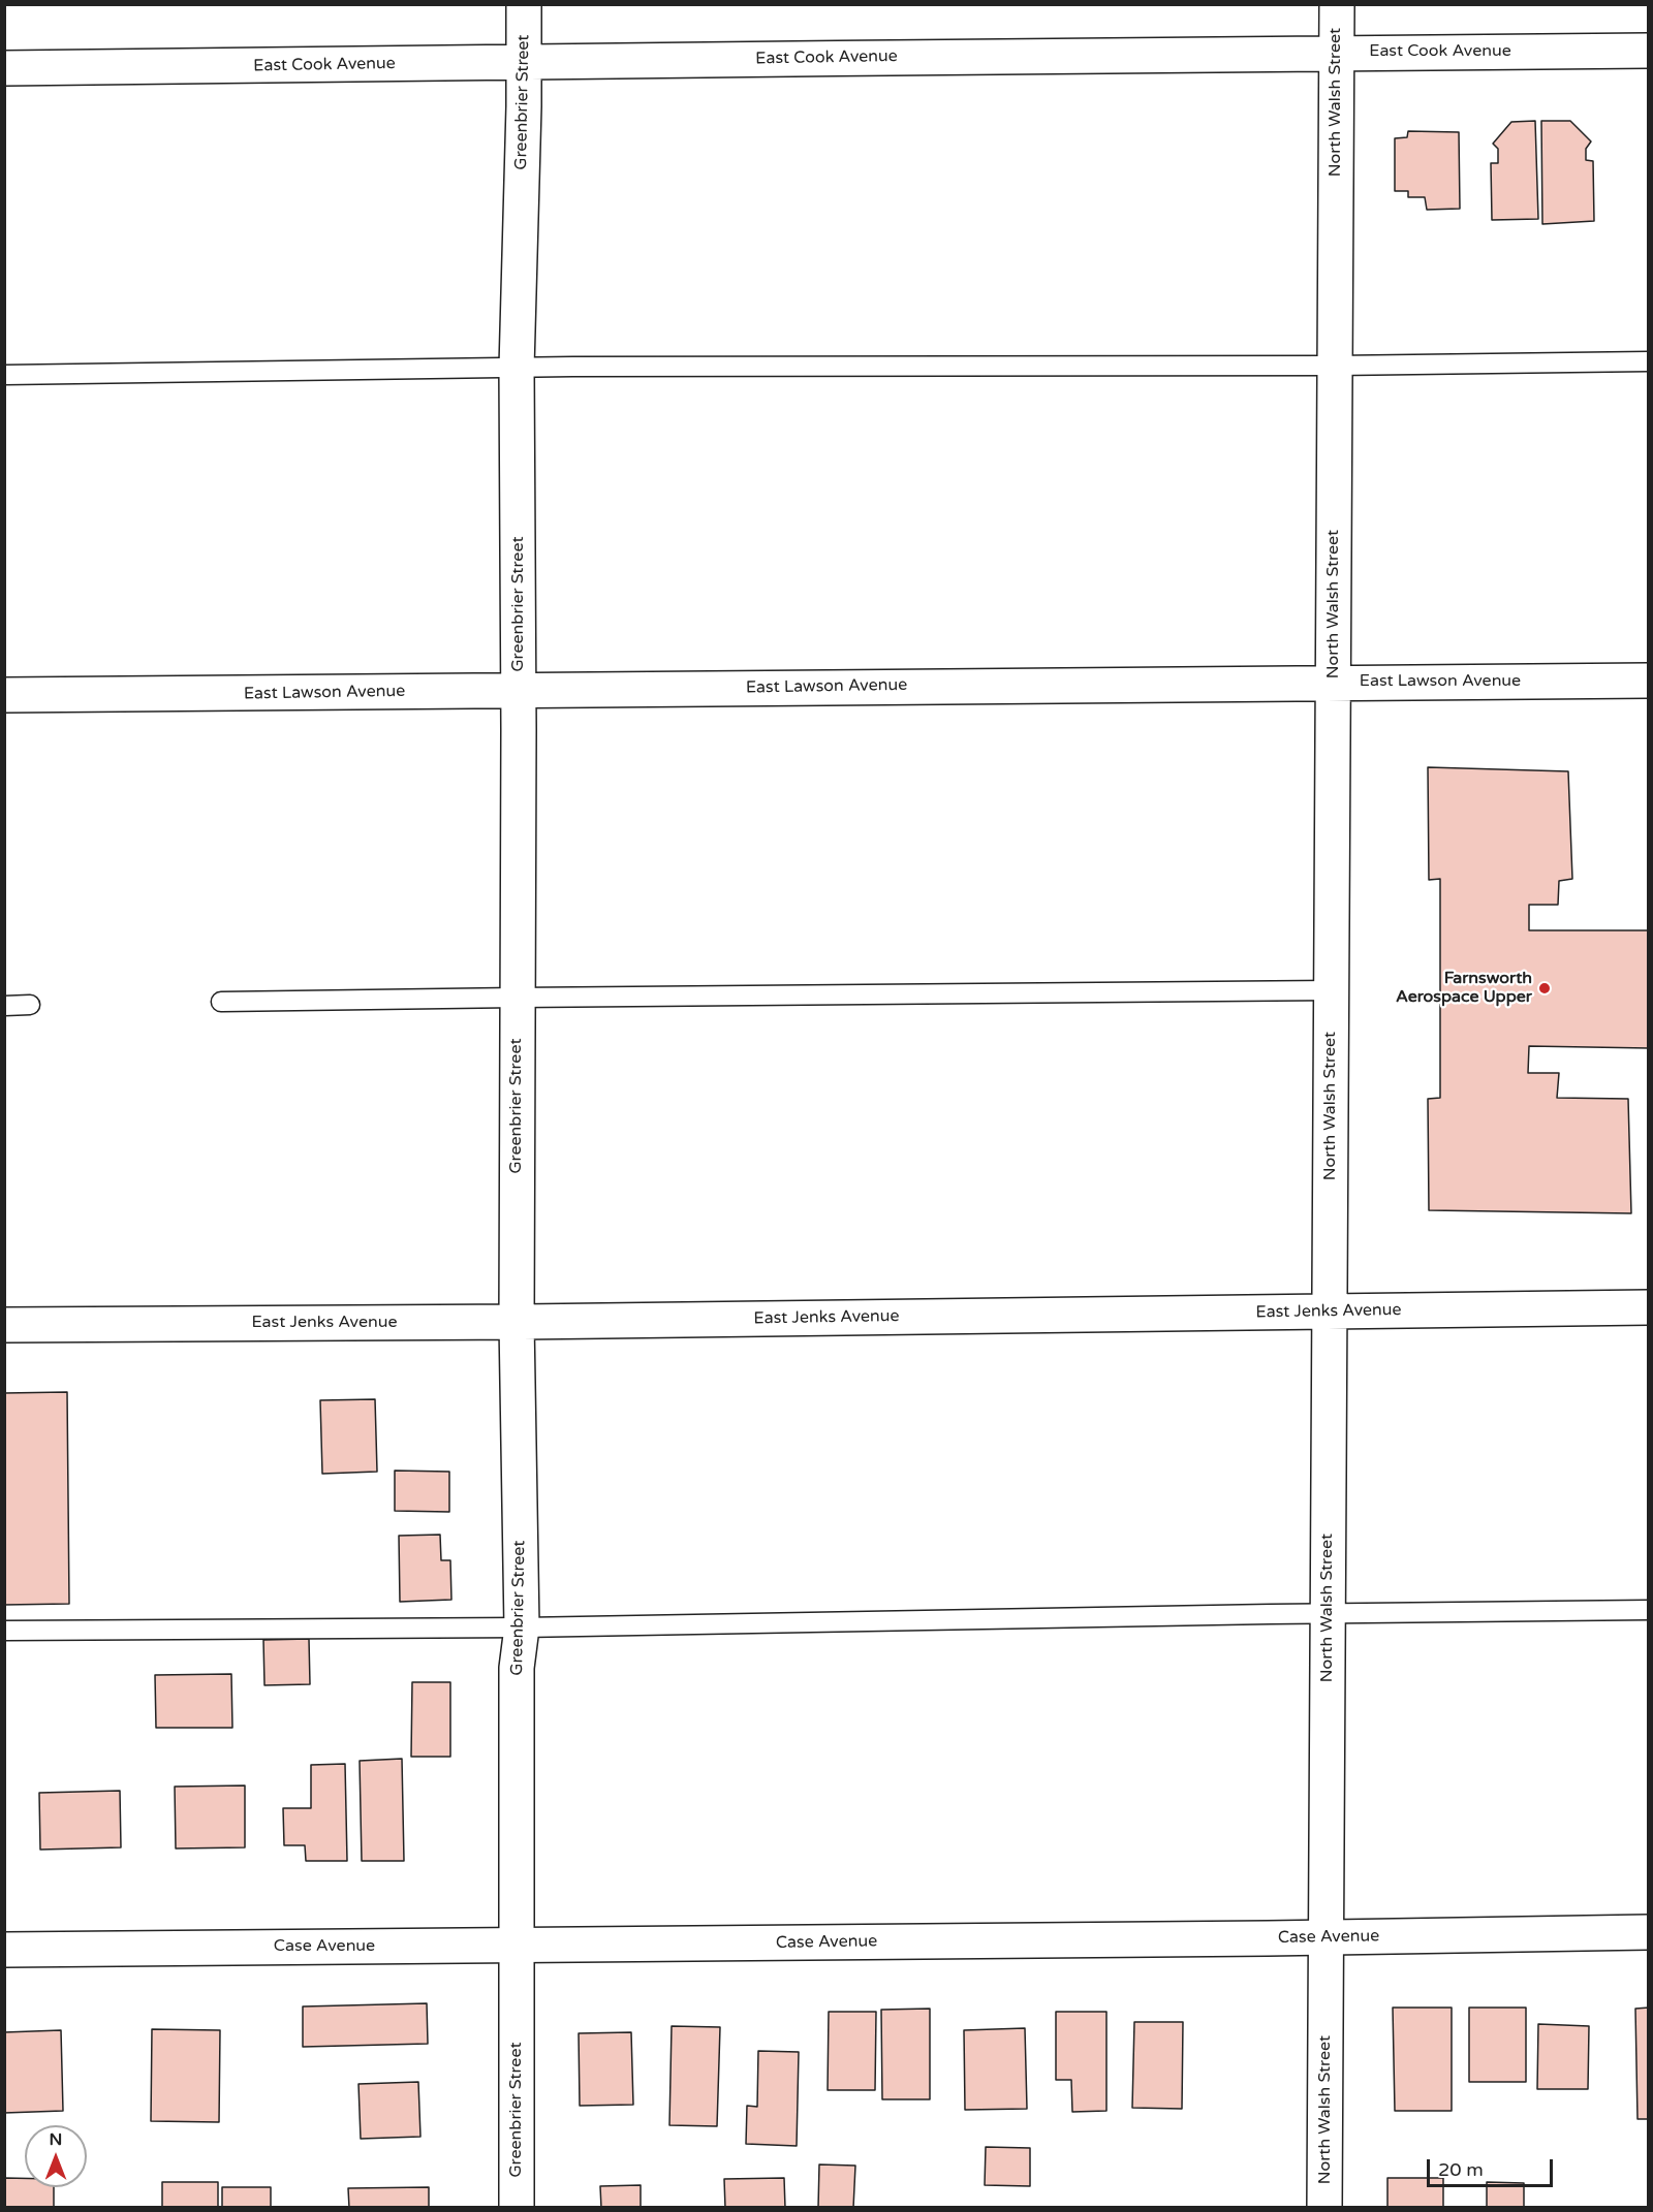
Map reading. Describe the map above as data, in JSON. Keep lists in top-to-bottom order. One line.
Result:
{"streets":{"street":["East Cook Avenue","Greenbrier Street","North Walsh Street","East Lawson Avenue","East Jenks Avenue","Case Avenue"]},"crossings":[["East Cook Avenue","Greenbrier Street"],["East Cook Avenue","North Walsh Street"],["Greenbrier Street","East Lawson Avenue"],["Greenbrier Street","East Jenks Avenue"],["Greenbrier Street","Case Avenue"],["North Walsh Street","East Lawson Avenue"],["North Walsh Street","East Jenks Avenue"],["North Walsh Street","Case Avenue"]],"places":["Farnsworth Aerospace Upper"],"scale_bar":"20 m","north":"top"}
